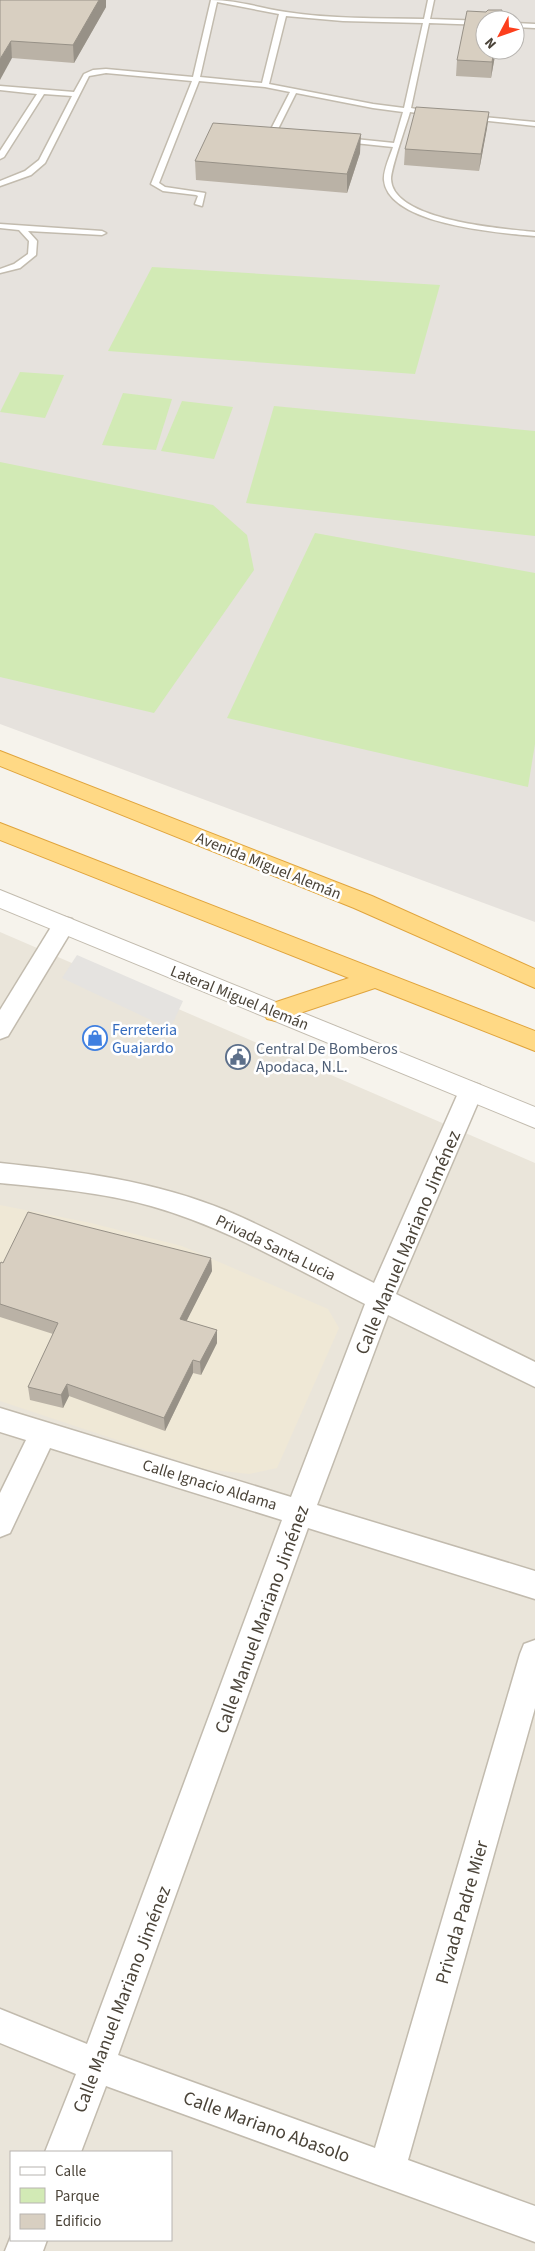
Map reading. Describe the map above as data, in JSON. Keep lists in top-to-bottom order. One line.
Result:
{"streets":{"highway":["Avenida Miguel Alemán"],"street":["Lateral Miguel Alemán","Calle Manuel Mariano Jiménez","Privada Santa Lucia","Calle Ignacio Aldama","Privada Padre Mier","Calle Mariano Abasolo"]},"crossings":[["Lateral Miguel Alemán","Calle Manuel Mariano Jiménez"],["Calle Manuel Mariano Jiménez","Privada Santa Lucia"],["Calle Manuel Mariano Jiménez","Calle Ignacio Aldama"],["Calle Manuel Mariano Jiménez","Calle Mariano Abasolo"],["Privada Padre Mier","Calle Mariano Abasolo"]],"places":{"shop":["Ferreteria Guajardo"],"public building":["Central De Bomberos Apodaca, N.L."]},"legend":["Calle","Parque","Edificio"],"north":"bottom left"}
